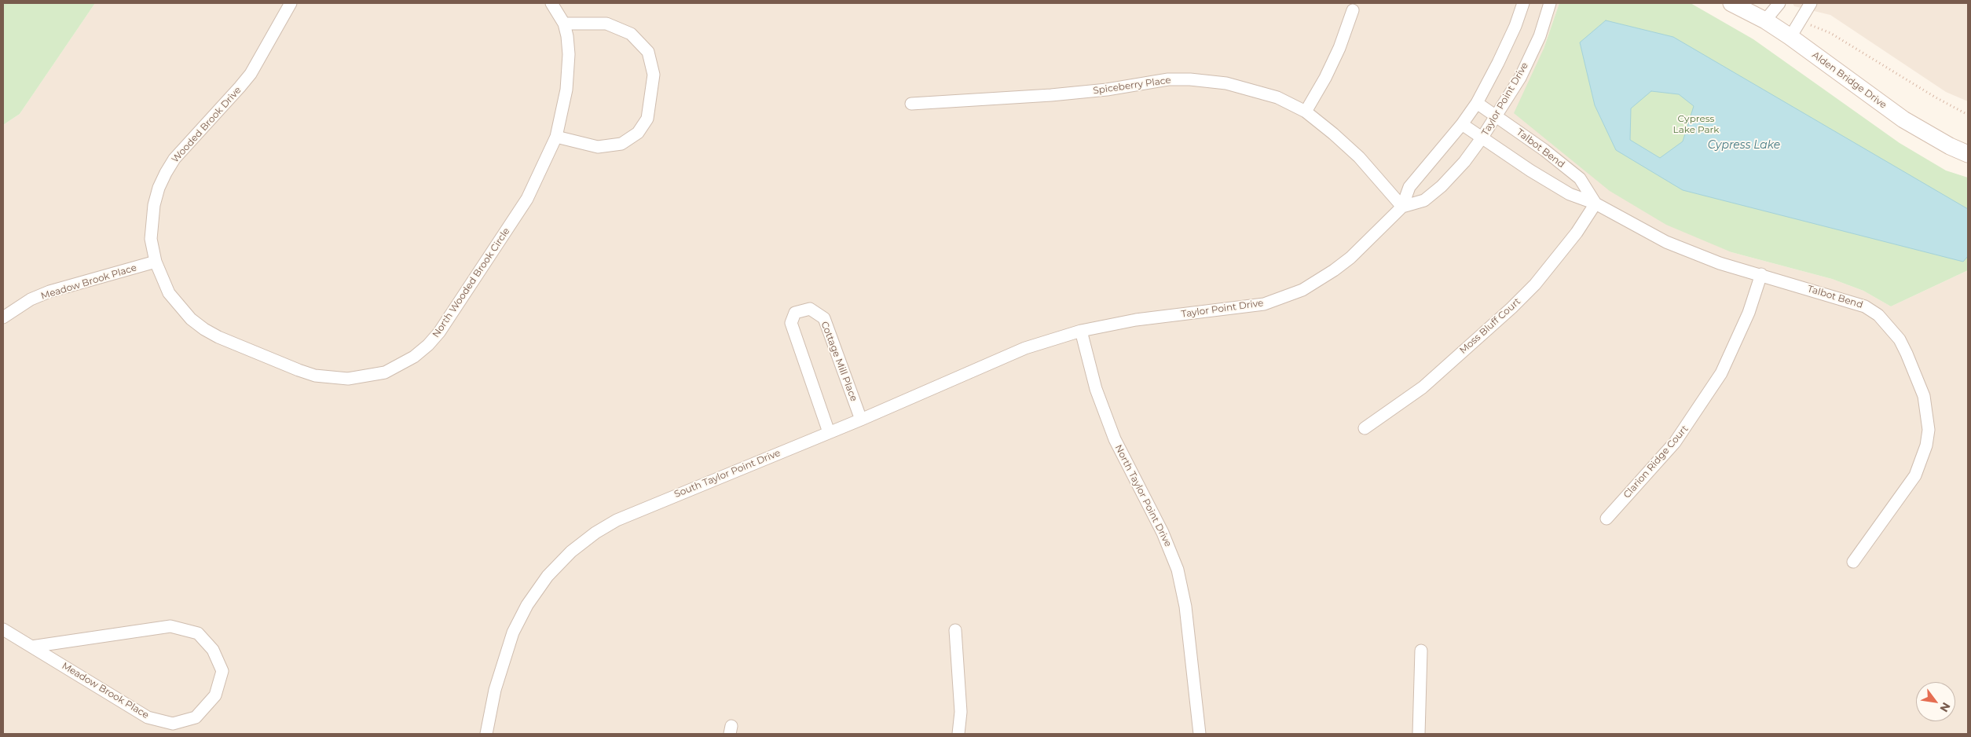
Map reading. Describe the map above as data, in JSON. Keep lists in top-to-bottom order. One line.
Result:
{"streets":{"street":["Alden Bridge Drive","Spiceberry Place","Taylor Point Drive","Wooded Brook Drive","Talbot Bend","Meadow Brook Place","North Wooded Brook Circle","Moss Bluff Court","Cottage Mill Place","Clarion Ridge Court","South Taylor Point Drive","North Taylor Point Drive"]},"crossings":[["Spiceberry Place","Taylor Point Drive"],["Taylor Point Drive","Talbot Bend"],["Taylor Point Drive","South Taylor Point Drive"],["Taylor Point Drive","North Taylor Point Drive"],["Wooded Brook Drive","Meadow Brook Place"],["Wooded Brook Drive","North Wooded Brook Circle"],["Talbot Bend","Moss Bluff Court"],["Talbot Bend","Clarion Ridge Court"],["Meadow Brook Place","North Wooded Brook Circle"],["Cottage Mill Place","South Taylor Point Drive"],["South Taylor Point Drive","North Taylor Point Drive"]],"water":["Cypress Lake"],"parks":["Cypress Lake Park"],"north":"bottom right"}
